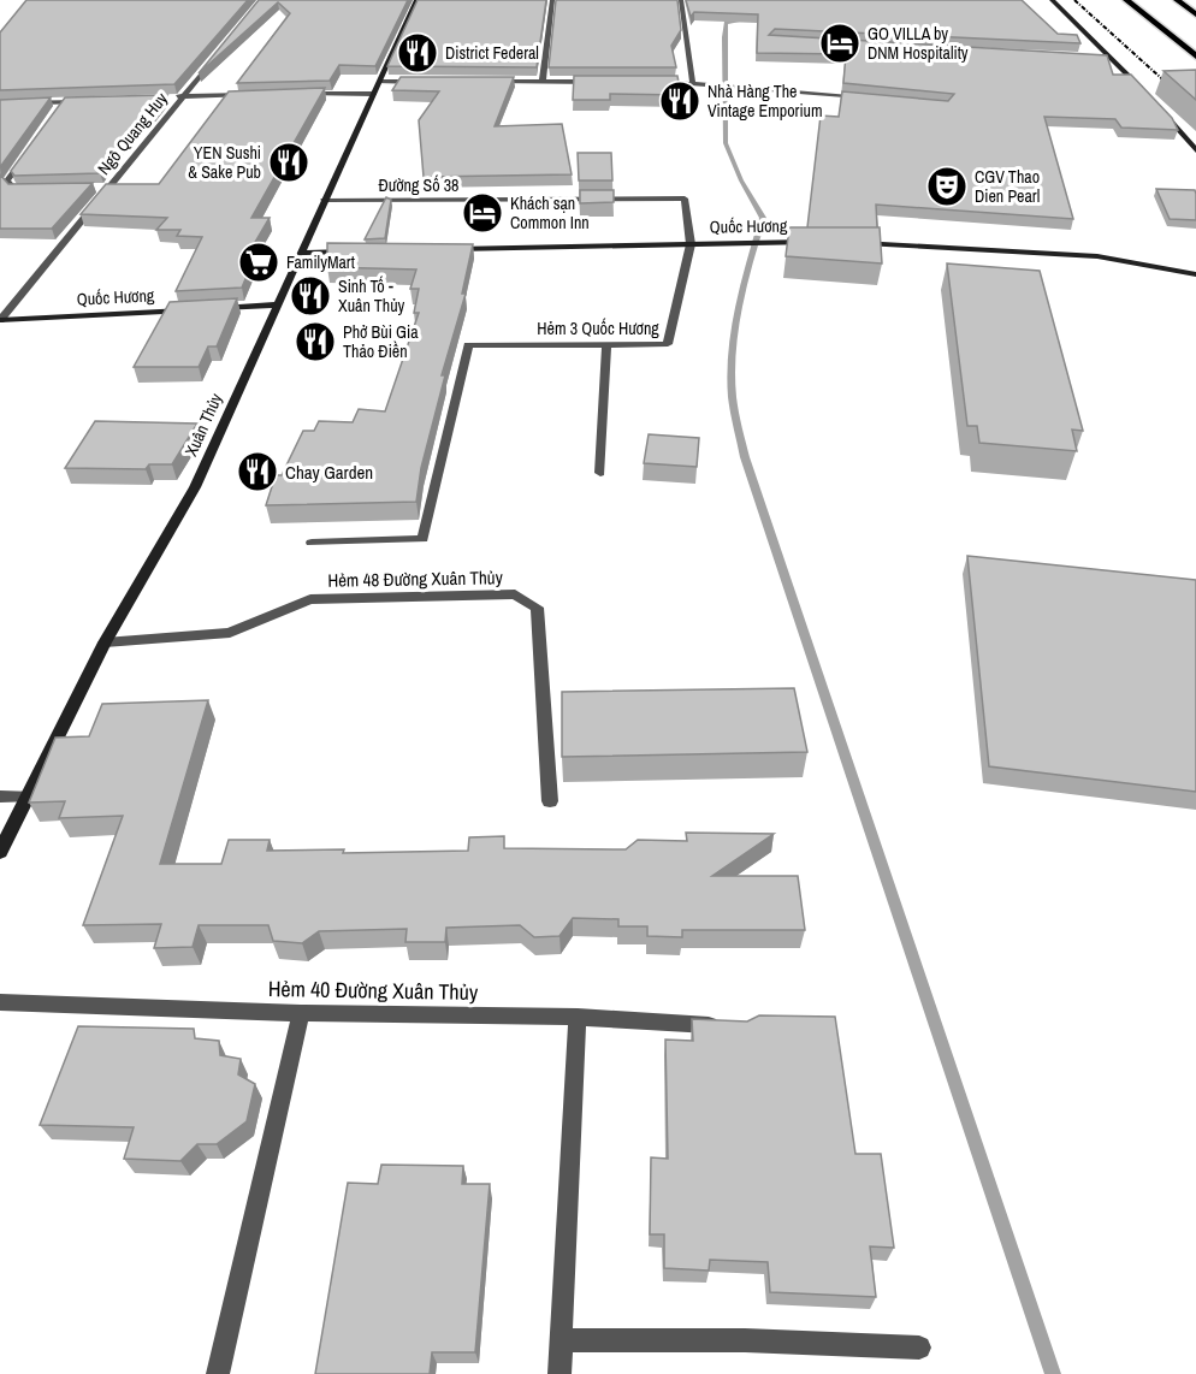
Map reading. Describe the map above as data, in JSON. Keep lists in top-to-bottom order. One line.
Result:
{"streets":{"street":["Ngô Quang Huy","Đường Số 38","Quốc Hương","Hẻm 3 Quốc Hương","Xuân Thủy","Hẻm 48 Đường Xuân Thủy","Hẻm 40 Đường Xuân Thủy"]},"crossings":[["Ngô Quang Huy","Quốc Hương"],["Đường Số 38","Quốc Hương"],["Đường Số 38","Hẻm 3 Quốc Hương"],["Đường Số 38","Xuân Thủy"],["Quốc Hương","Hẻm 3 Quốc Hương"],["Xuân Thủy","Hẻm 48 Đường Xuân Thủy"]],"places":{"hotel":["GO VILLA by DNM Hospitality","Khách sạn Common Inn"],"restaurant":["District Federal","Nhà Hàng The Vintage Emporium","YEN Sushi & Sake Pub","Sinh Tố - Xuân Thủy","Phở Bùi Gia Thảo Điền","Chay Garden"],"theatre":["CGV Thao Dien Pearl"],"supermarket":["FamilyMart"]}}
